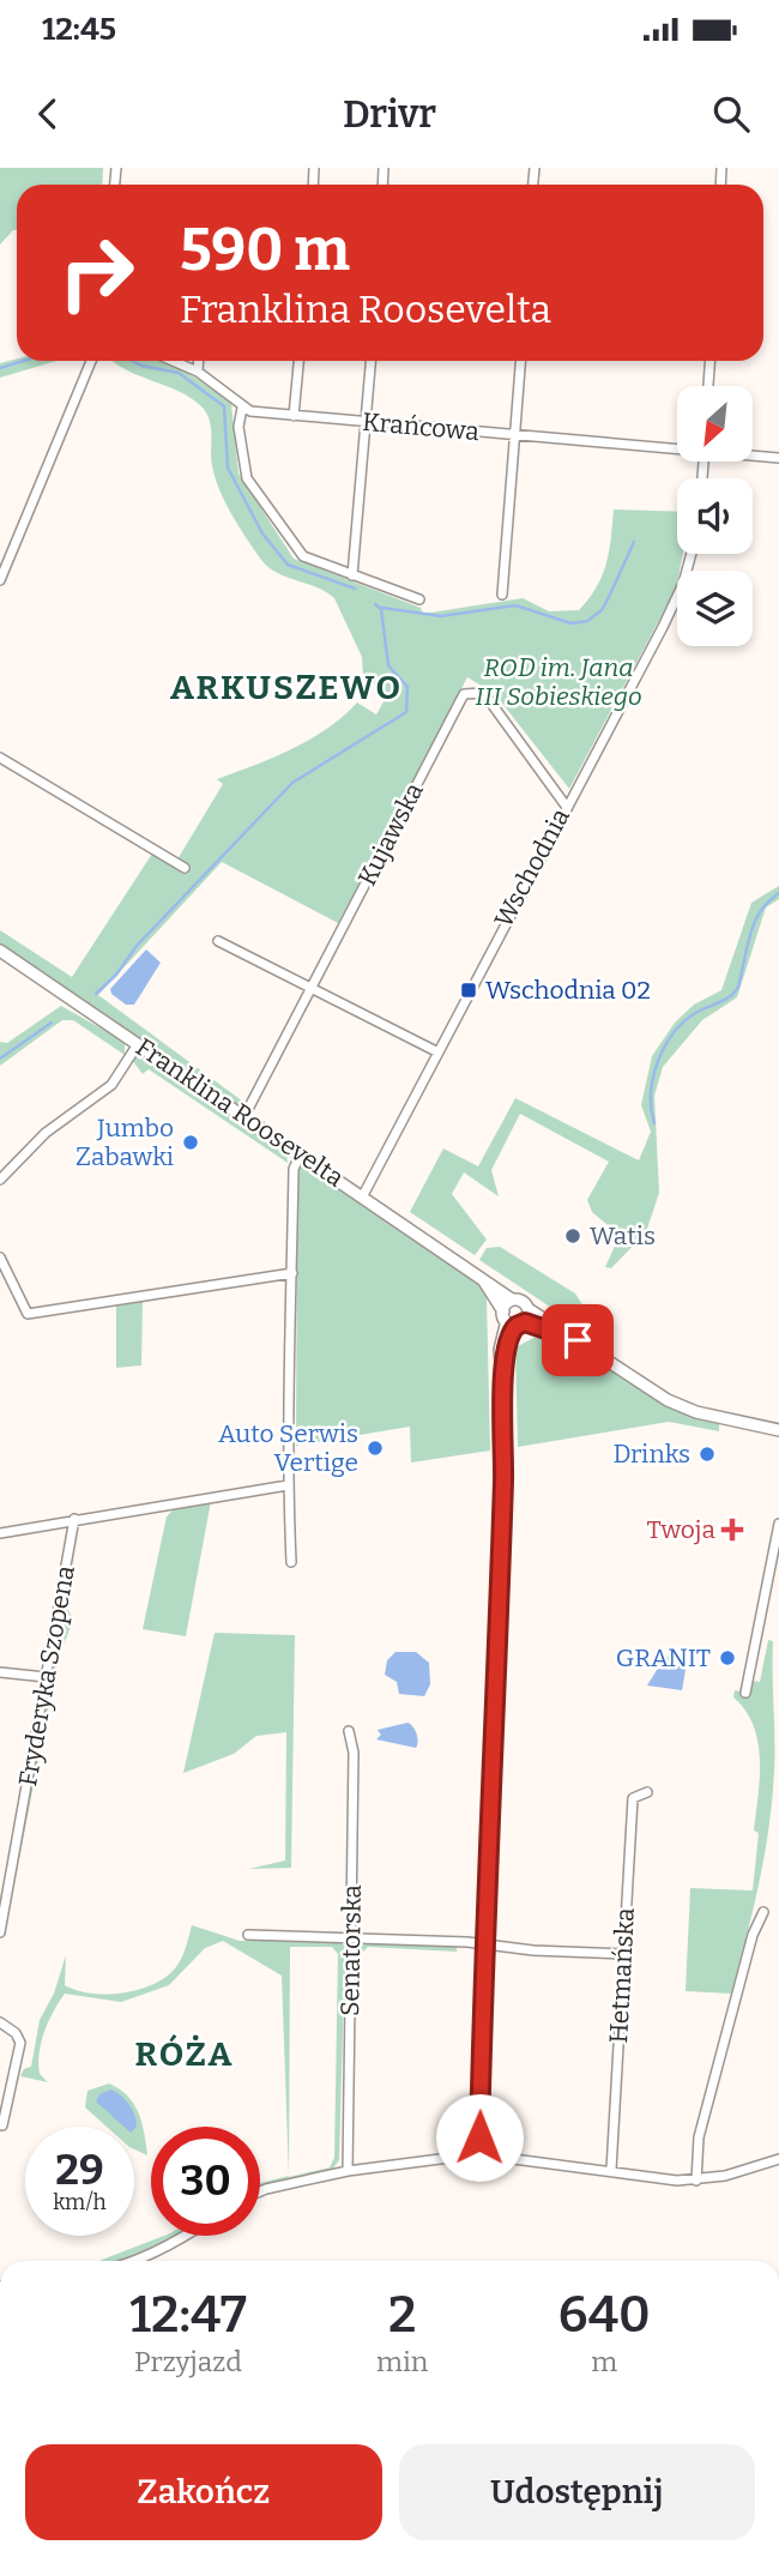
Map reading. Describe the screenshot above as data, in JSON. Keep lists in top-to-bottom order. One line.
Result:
{"streets":{"street":["Krańcowa","Kujawska","Wschodnia","Franklina Roosevelta","Fryderyka Szopena","Senatorska","Hetmańska"]},"crossings":[["Kujawska","Wschodnia"],["Kujawska","Franklina Roosevelta"],["Wschodnia","Franklina Roosevelta"]],"districts":["ARKUSZEWO","RÓŻA"],"parks":["ROD im. Jana III Sobieskiego"],"places":{"transit":["Wschodnia 02"],"other":["Jumbo Zabawki","Watis","Auto Serwis Vertige","Drinks","GRANIT"],"health":["Twoja"]},"north":"bottom left","page":{"status":"12:45","header":"Drivr","turn":["590 m","Franklina Roosevelta"],"speed":"29 km/h","limit":"30","eta":["12:47","Przyjazd","2","min","640","m"],"buttons":["Zakończ","Udostępnij"]}}
